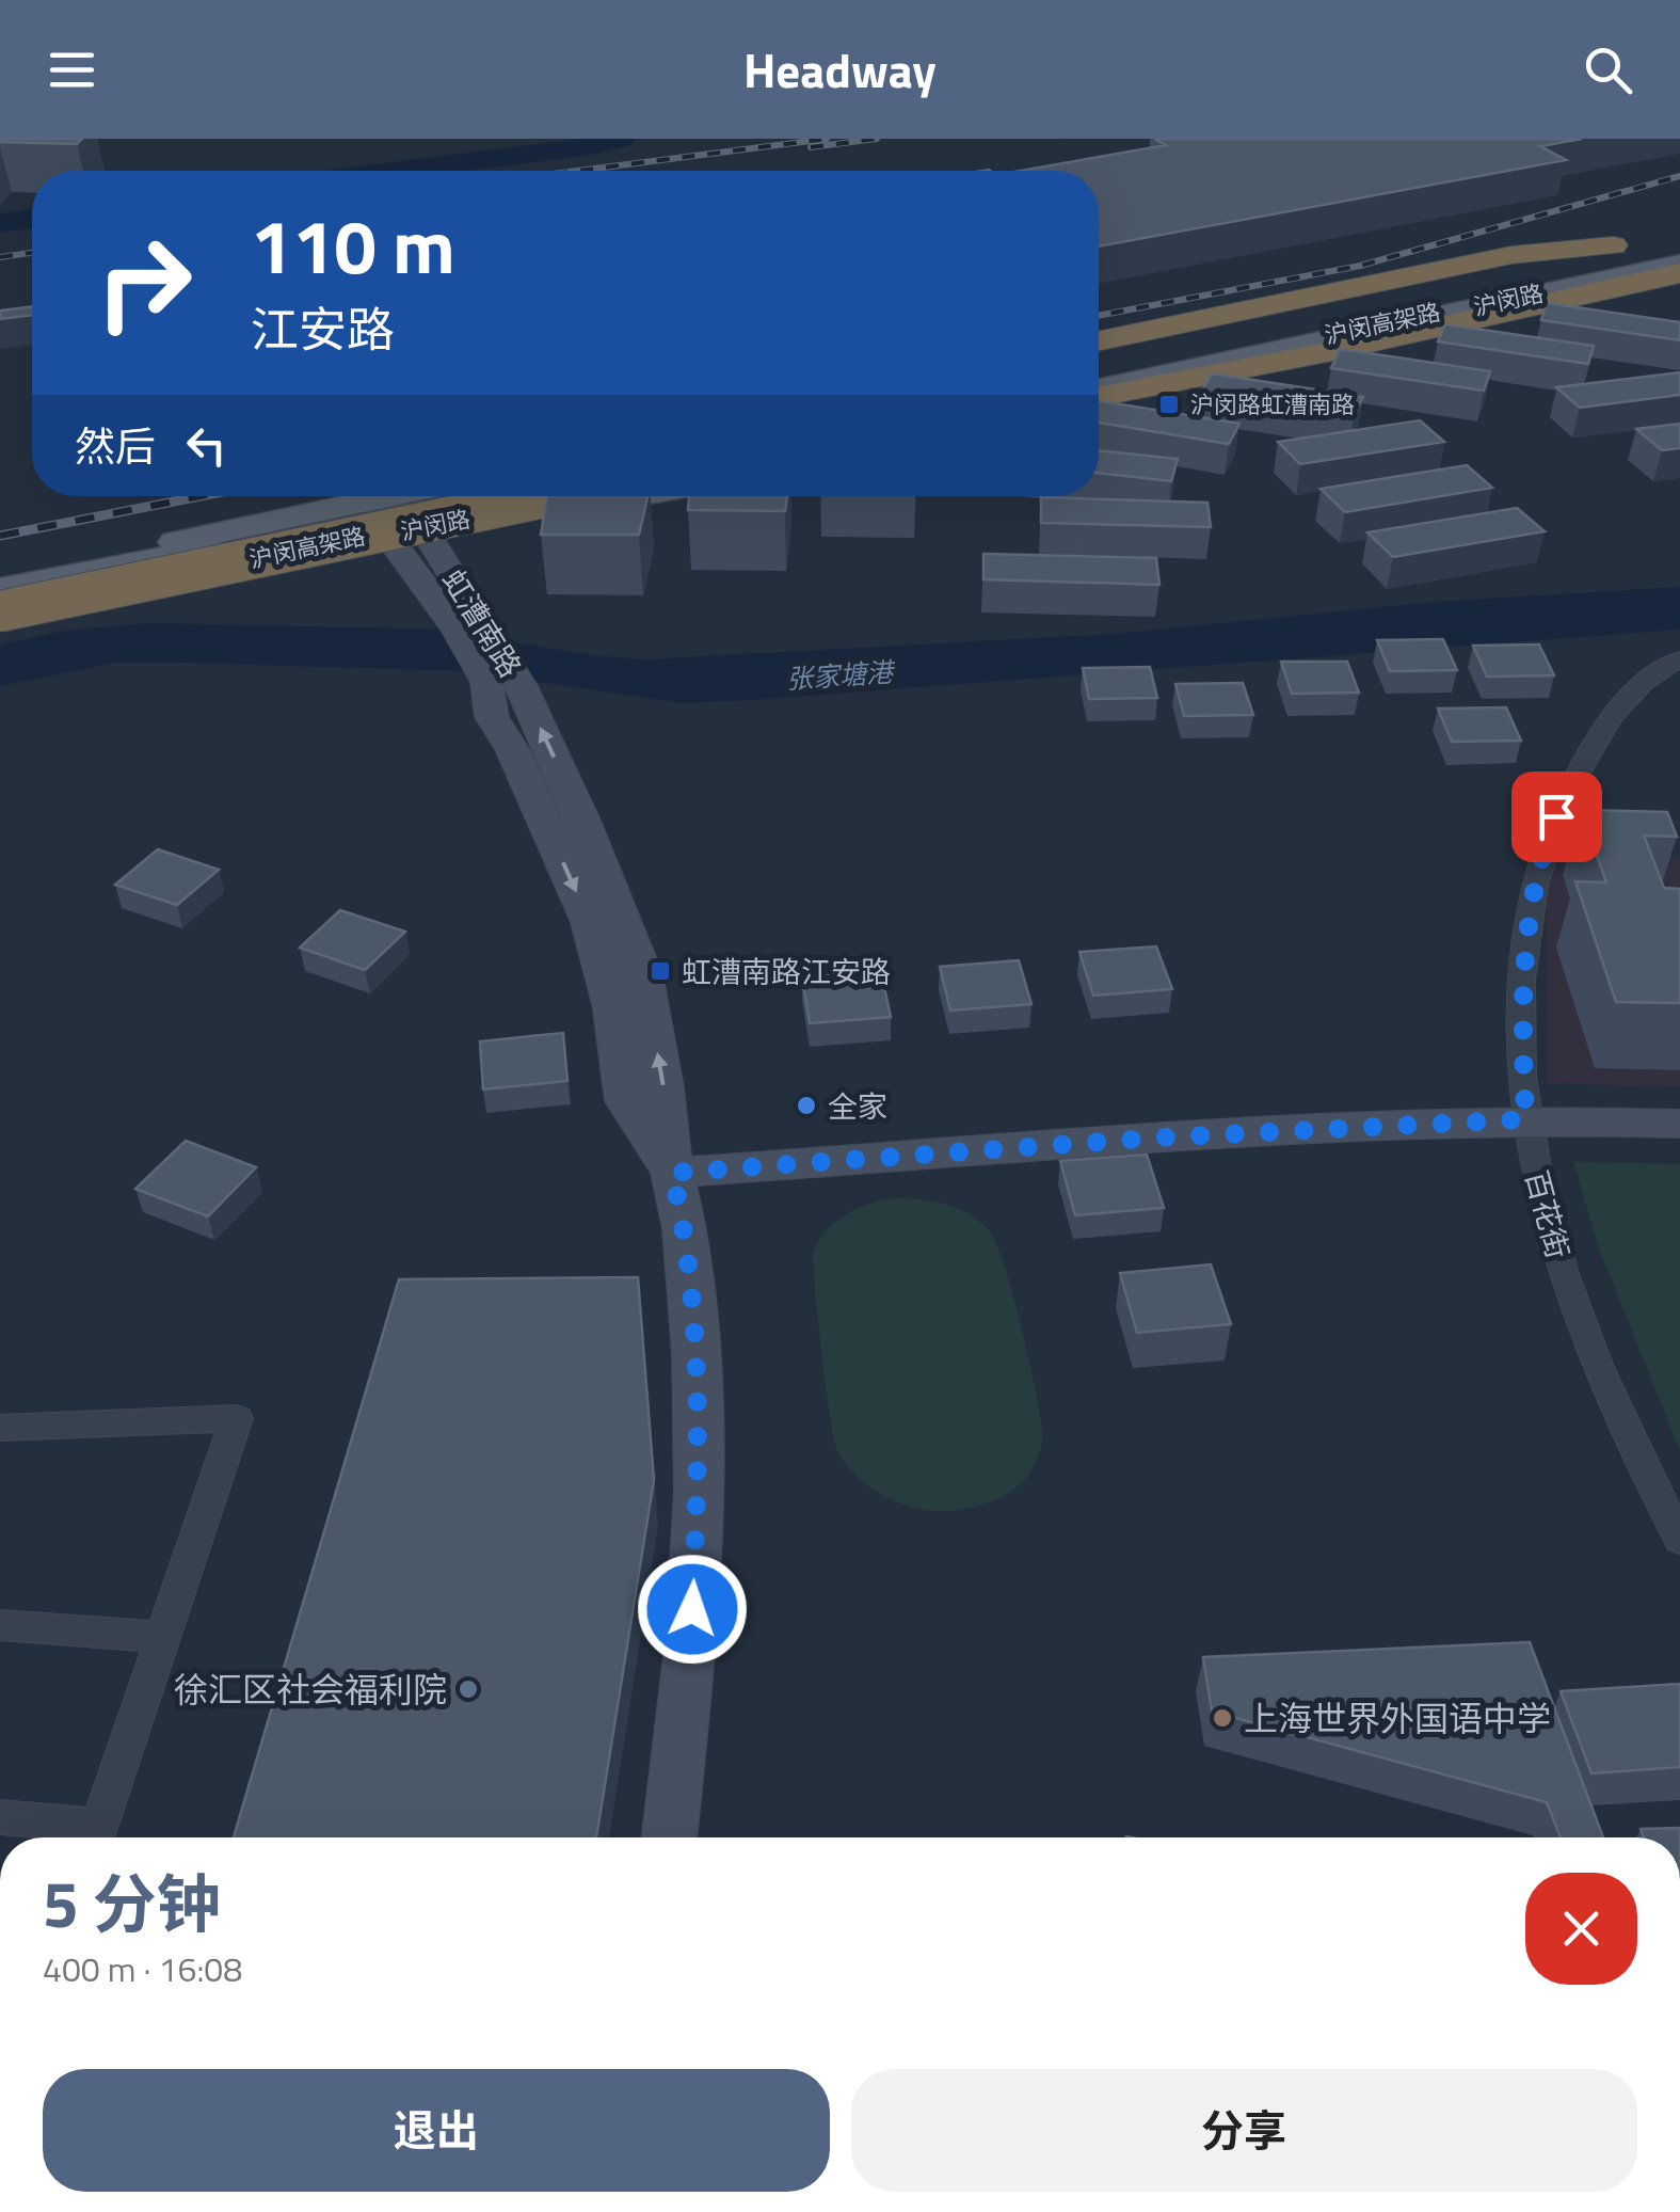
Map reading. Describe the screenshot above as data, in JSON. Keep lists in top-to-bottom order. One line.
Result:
{"streets":{"highway":["沪闵高架路"],"main road":["沪闵路","虹漕南路"],"street":["百花街"]},"crossings":[["沪闵路","沪闵高架路"],["沪闵路","虹漕南路"]],"water":["张家塘港"],"places":{"transit":["沪闵路虹漕南路","虹漕南路江安路"],"other":["全家","徐汇区社会福利院","上海世界外国语中学"]},"page":{"header":"Headway","turn":["110 m","江安路"],"then":"然后","heading":["5 分钟","400 m · 16:08"],"buttons":["退出","分享"]}}
